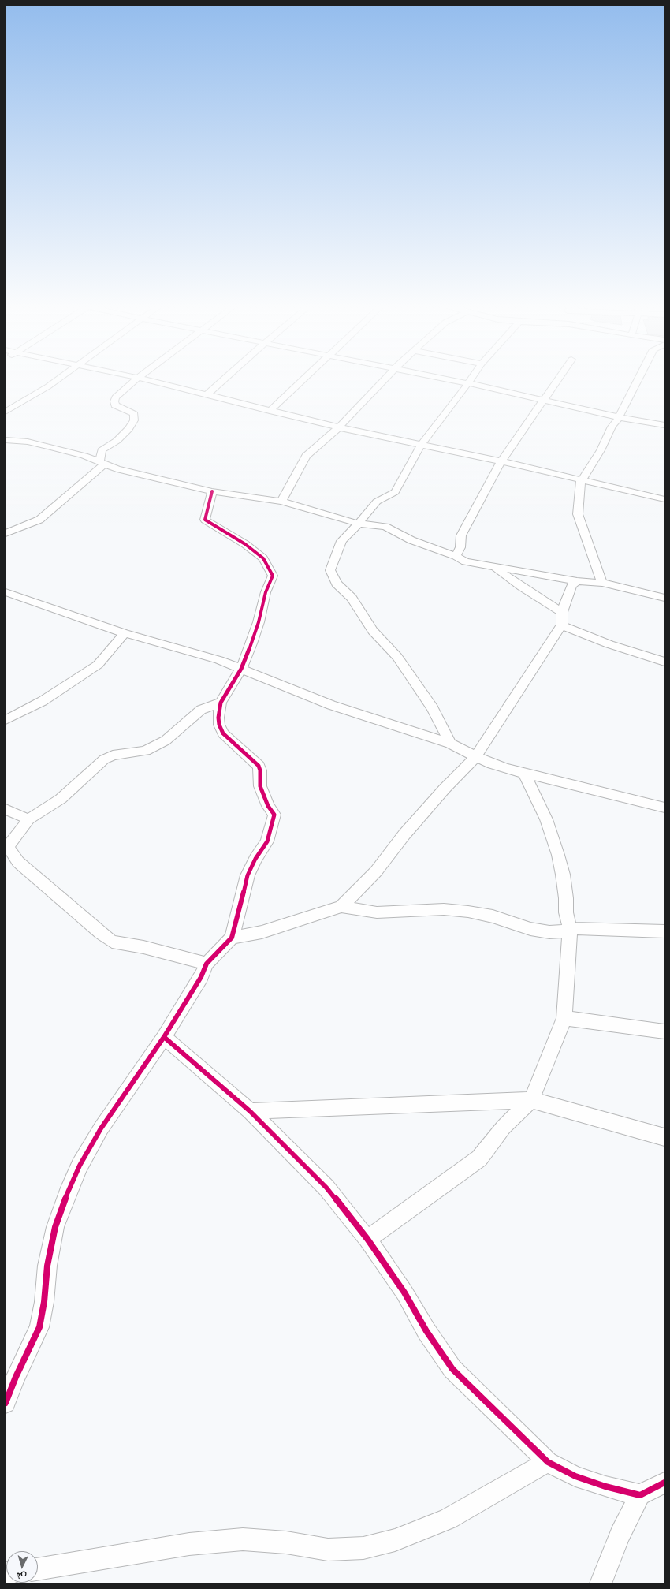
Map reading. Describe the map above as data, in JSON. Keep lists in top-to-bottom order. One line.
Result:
{"north":"bottom"}
